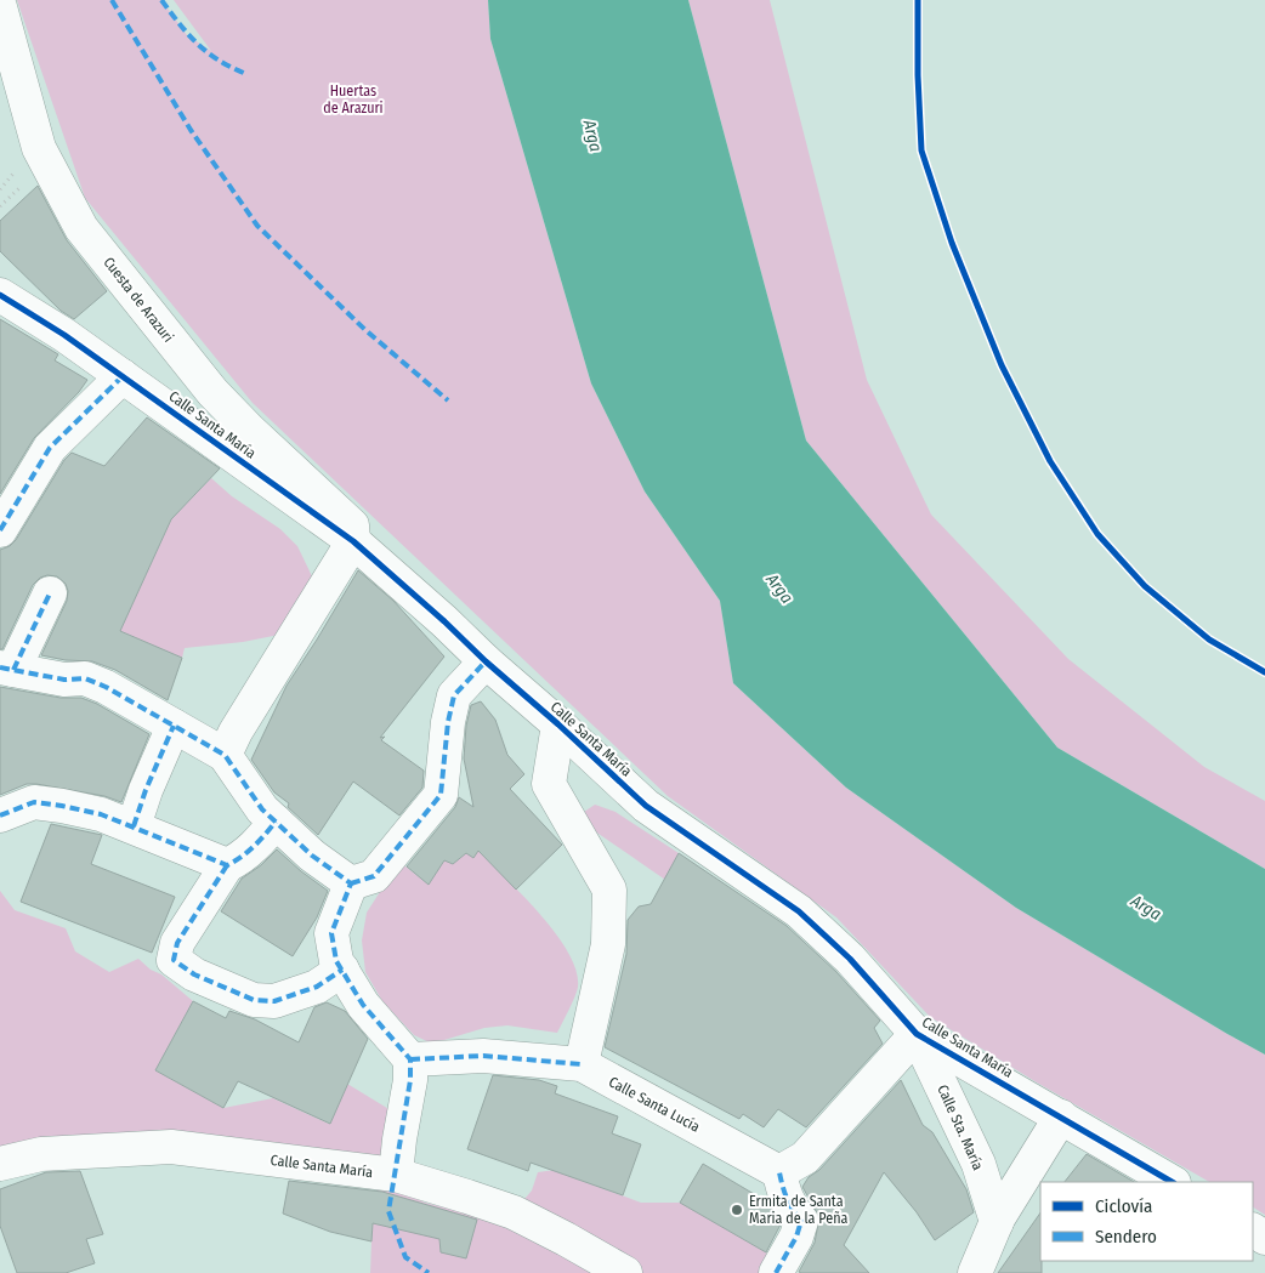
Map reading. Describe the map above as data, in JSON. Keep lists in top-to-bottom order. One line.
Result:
{"streets":{"street":["Cuesta de Arazuri","Calle Santa María","Calle Santa Lucía","Calle Sta. María"]},"crossings":[["Cuesta de Arazuri","Calle Santa María"],["Calle Santa María","Calle Santa Lucía"],["Calle Santa María","Calle Sta. María"]],"water":["Arga"],"parks":["Huertas de Arazuri"],"places":["Ermita de Santa Maria de la Peña"],"legend":["Ciclovía","Sendero"]}
